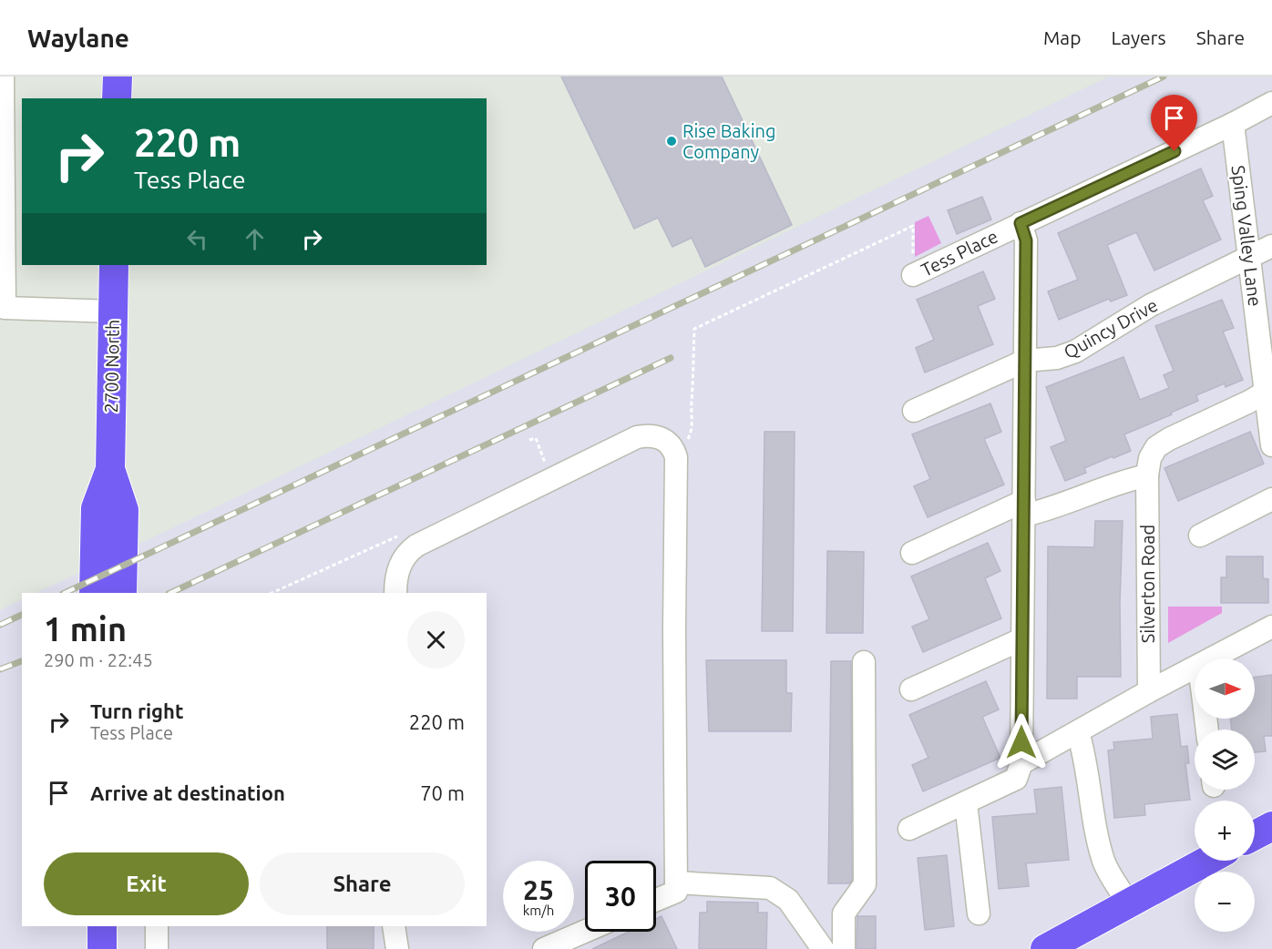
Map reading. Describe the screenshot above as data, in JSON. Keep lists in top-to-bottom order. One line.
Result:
{"streets":{"main road":["2700 North"],"street":["Sping Valley Lane","Tess Place","Quincy Drive","Silverton Road"]},"crossings":[["Sping Valley Lane","Tess Place"],["Sping Valley Lane","Quincy Drive"],["Sping Valley Lane","Silverton Road"]],"places":["Rise Baking Company"],"north":"right","page":{"header":"Waylane","nav":["Map","Layers","Share"],"turn":["220 m","Tess Place"],"heading":["1 min","290 m · 22:45"],"map_buttons":["+","−"],"list":[{"name":"Turn right","note":"Tess Place","value":"220 m"},{"name":"Arrive at destination","value":"70 m"}],"buttons":["Exit","Share"],"speed":"25 km/h","limit":"30"}}
